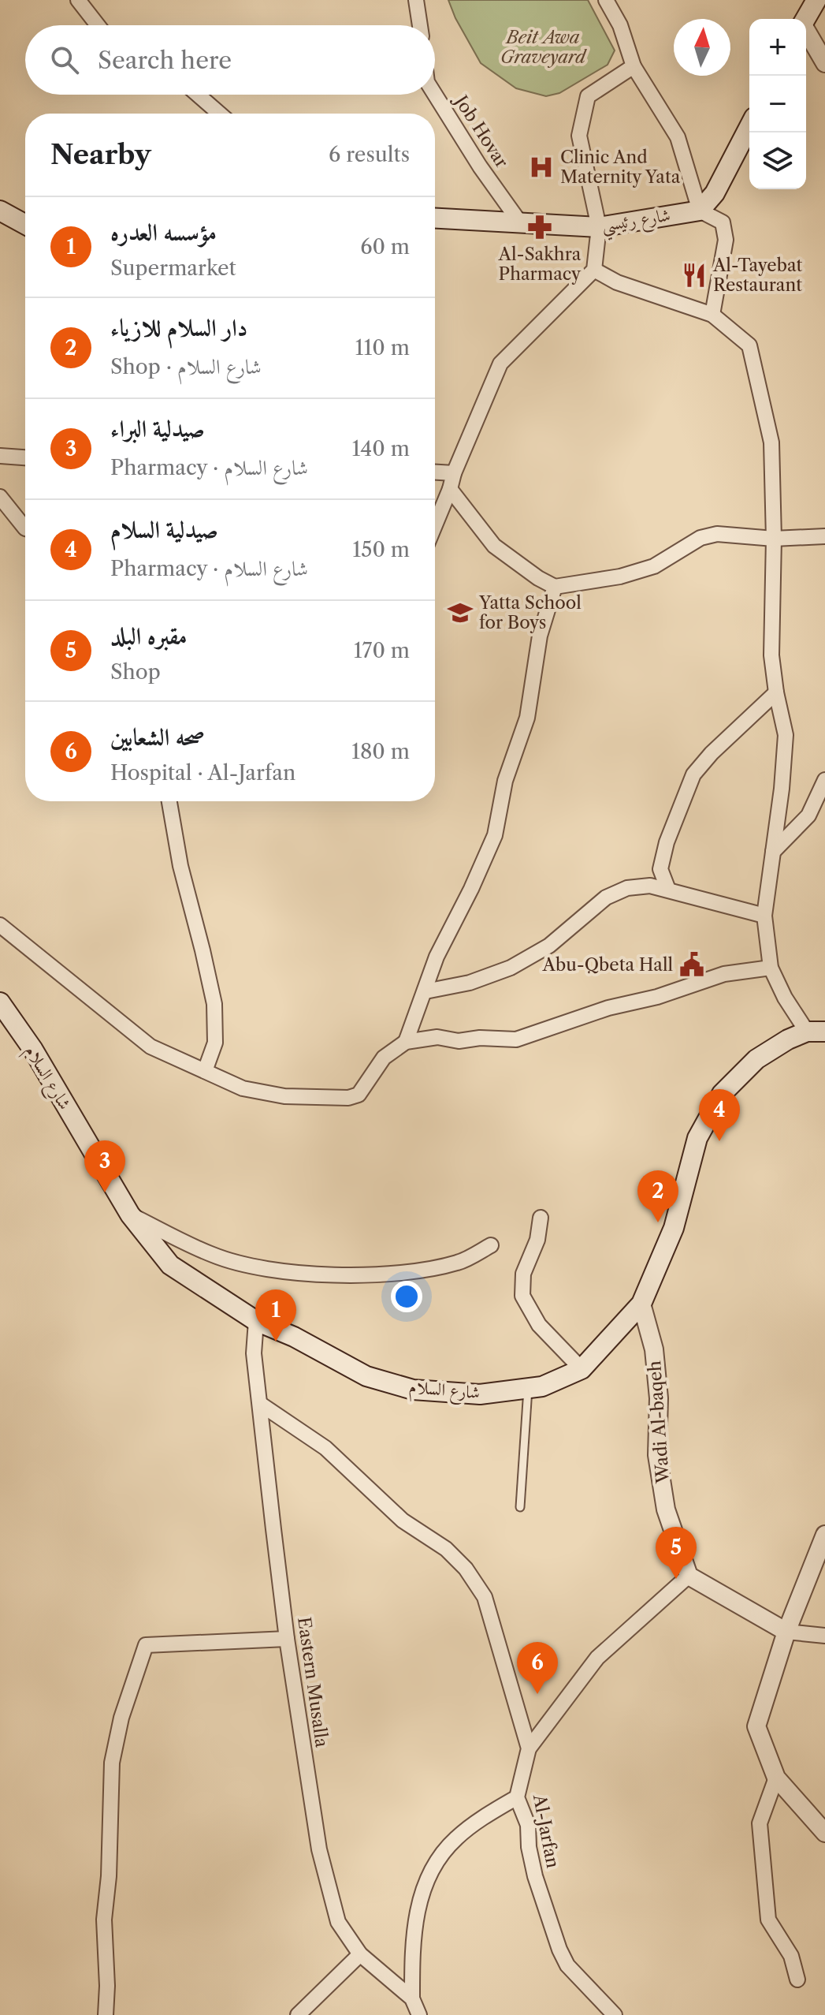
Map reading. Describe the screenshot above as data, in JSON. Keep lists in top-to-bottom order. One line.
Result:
{"streets":{"main road":["شارع رئيسي","شارع السلام"],"street":["Job Hovar","Wadi Al-baqeh","Eastern Musalla","Al-Jarfan"]},"crossings":[["Job Hovar","شارع رئيسي"],["شارع السلام","Wadi Al-baqeh"],["شارع السلام","Eastern Musalla"],["Eastern Musalla","Al-Jarfan"]],"parks":["Beit Awa Graveyard"],"places":{"hospital":["Clinic And Maternity Yata"],"pharmacy":["Al-Sakhra Pharmacy"],"restaurant":["Al-Tayebat Restaurant"],"school or university":["Yatta School for Boys"],"public building":["Abu-Qbeta Hall"]},"north":"top","page":{"map_buttons":["+","−"],"search":"Search here","heading":["Nearby","6 results"],"list":[{"mark":"1","name":"مؤسسه العدره","note":"Supermarket","value":"60 m"},{"mark":"2","name":"دار السلام للازياء","note":"Shop · شارع السلام","value":"110 m"},{"mark":"3","name":"صيدلية البراء","note":"Pharmacy · شارع السلام","value":"140 m"},{"mark":"4","name":"صيدلية السلام","note":"Pharmacy · شارع السلام","value":"150 m"},{"mark":"5","name":"مقبره البلد","note":"Shop","value":"170 m"},{"mark":"6","name":"صحه الشعابين","note":"Hospital · Al-Jarfan","value":"180 m"}],"pins":["4","3","2","1","5","6"]}}
